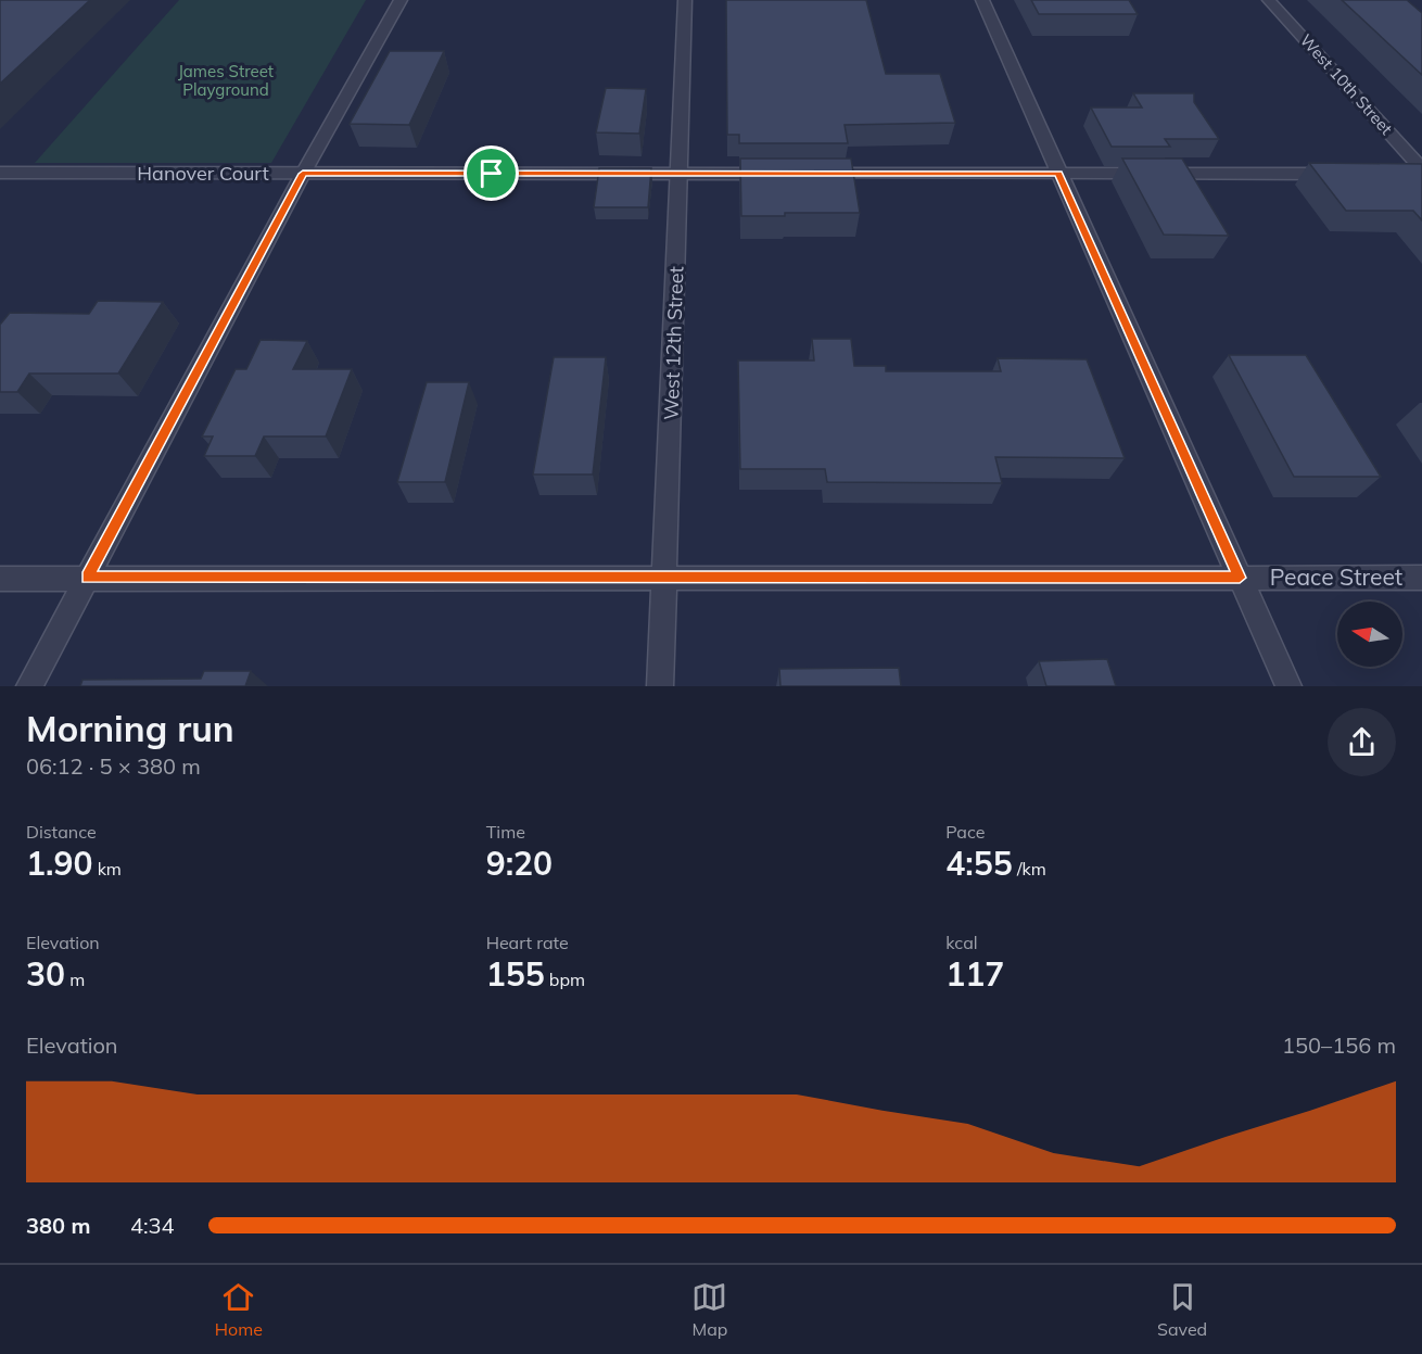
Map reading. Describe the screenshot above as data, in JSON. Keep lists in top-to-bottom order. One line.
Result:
{"streets":{"street":["West 10th Street","Hanover Court","West 12th Street","Peace Street"]},"crossings":[["Hanover Court","West 12th Street"],["West 12th Street","Peace Street"]],"parks":["James Street Playground"],"north":"left","page":{"heading":["Morning run","06:12 · 5 × 380 m"],"stats":[["Distance","1.90 km"],["Time","9:20"],["Pace","4:55 /km"],["Elevation","30 m"],["Heart rate","155 bpm"],["kcal","117"]],"chart":["Elevation","150–156 m"],"list":[{"name":"380 m","note":"4:34"}],"tabs":["Home","Map","Saved"]}}
